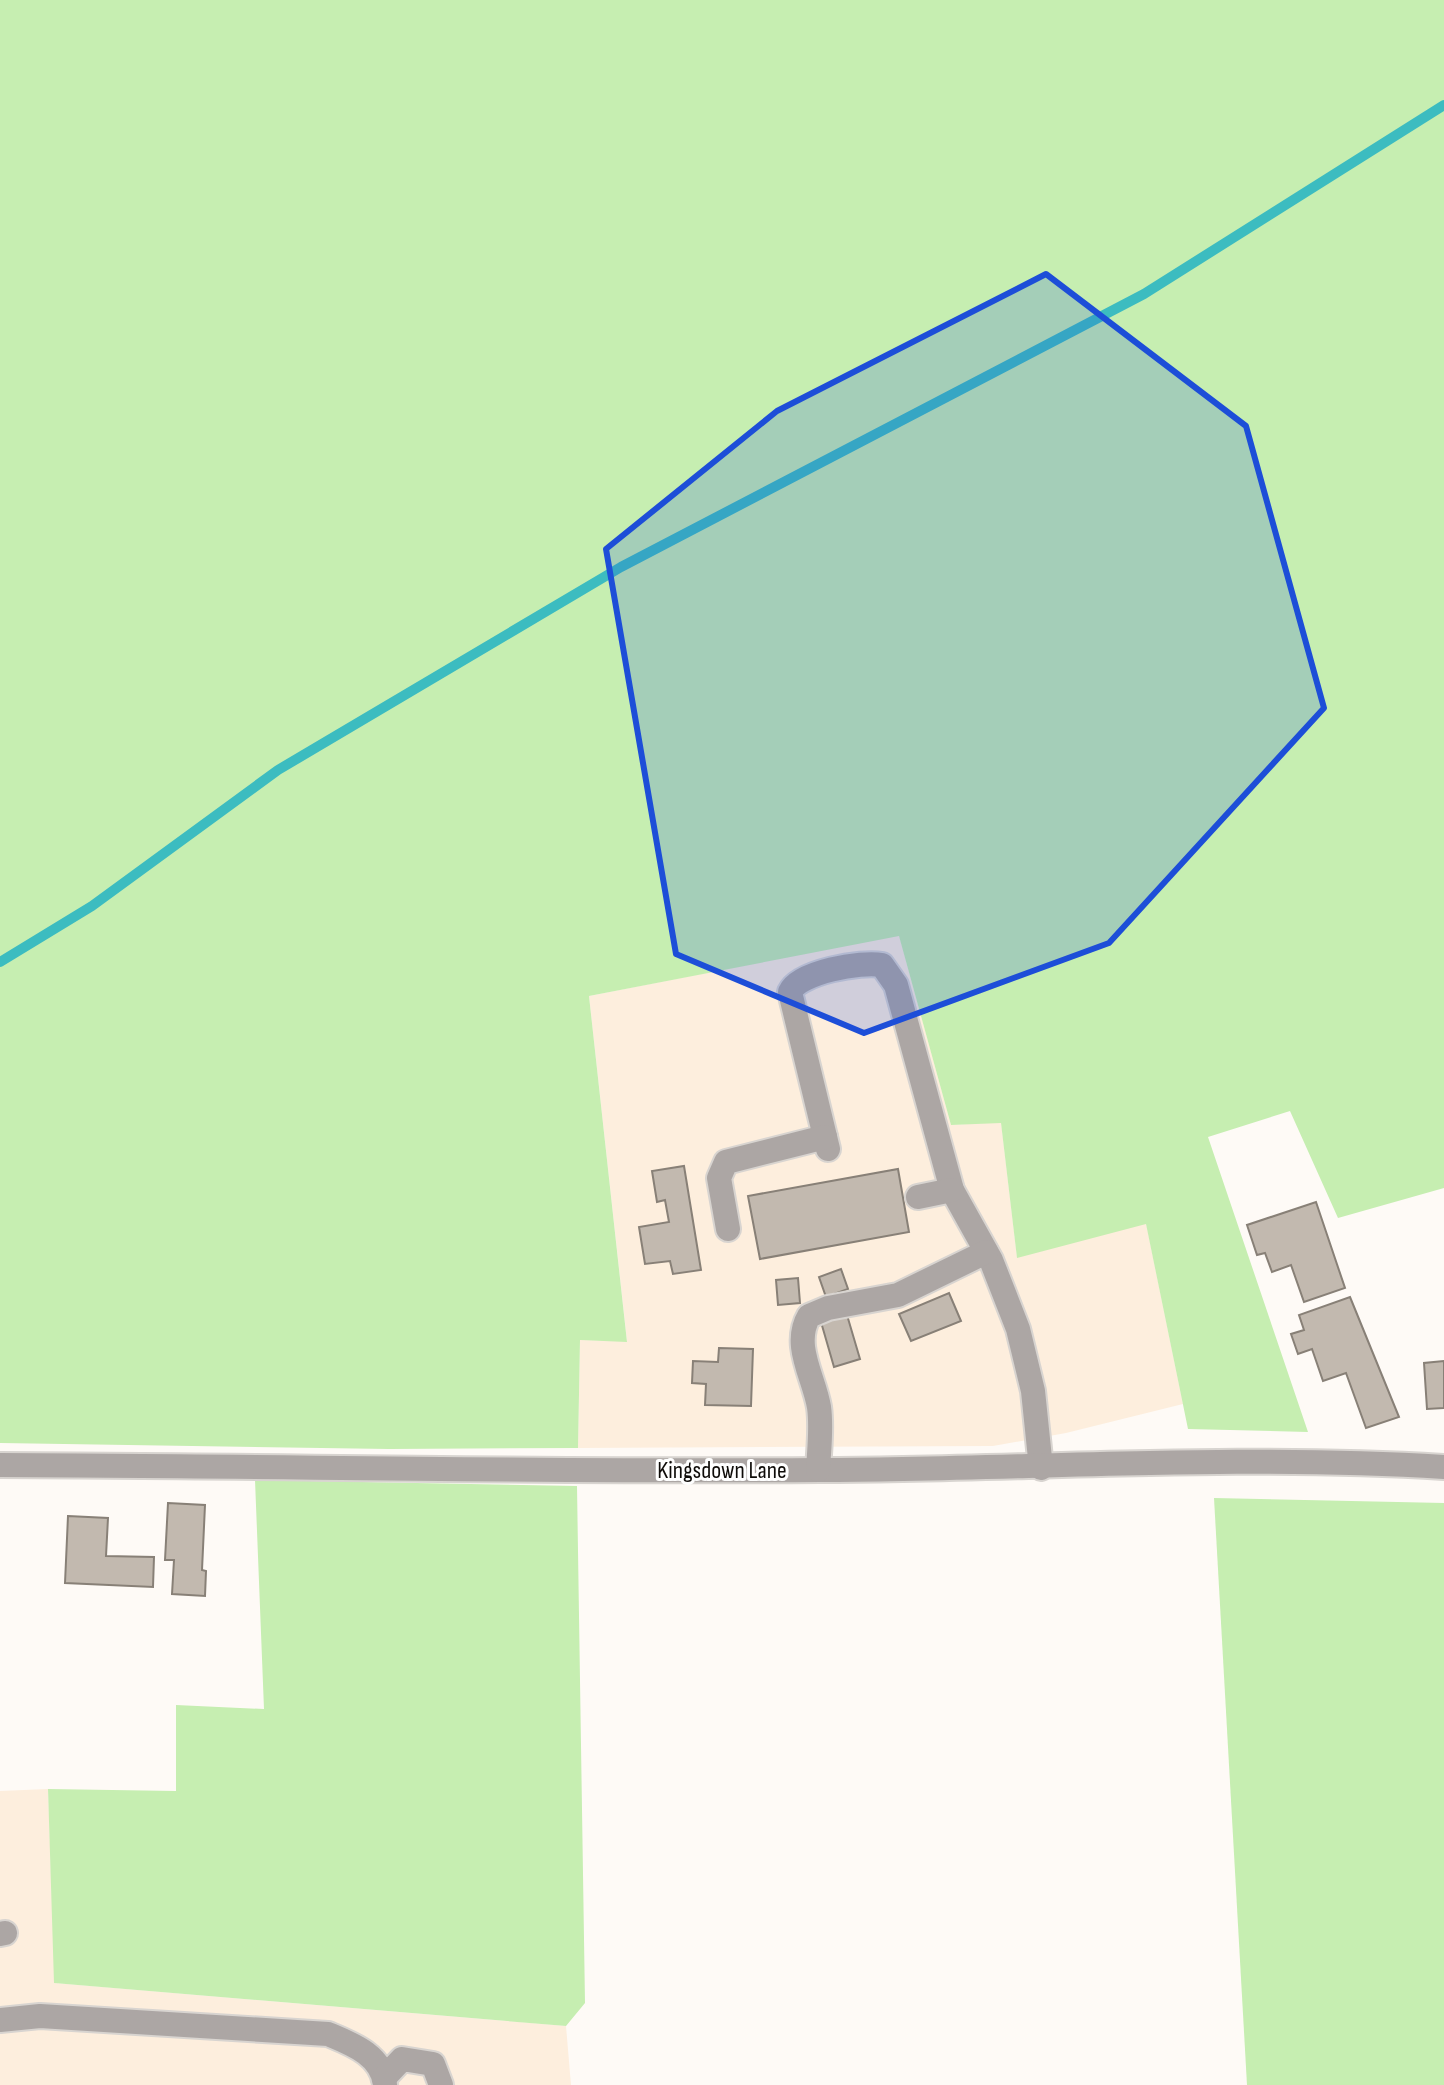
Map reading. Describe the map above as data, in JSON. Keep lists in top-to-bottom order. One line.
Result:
{"streets":{"street":["Kingsdown Lane"]}}
